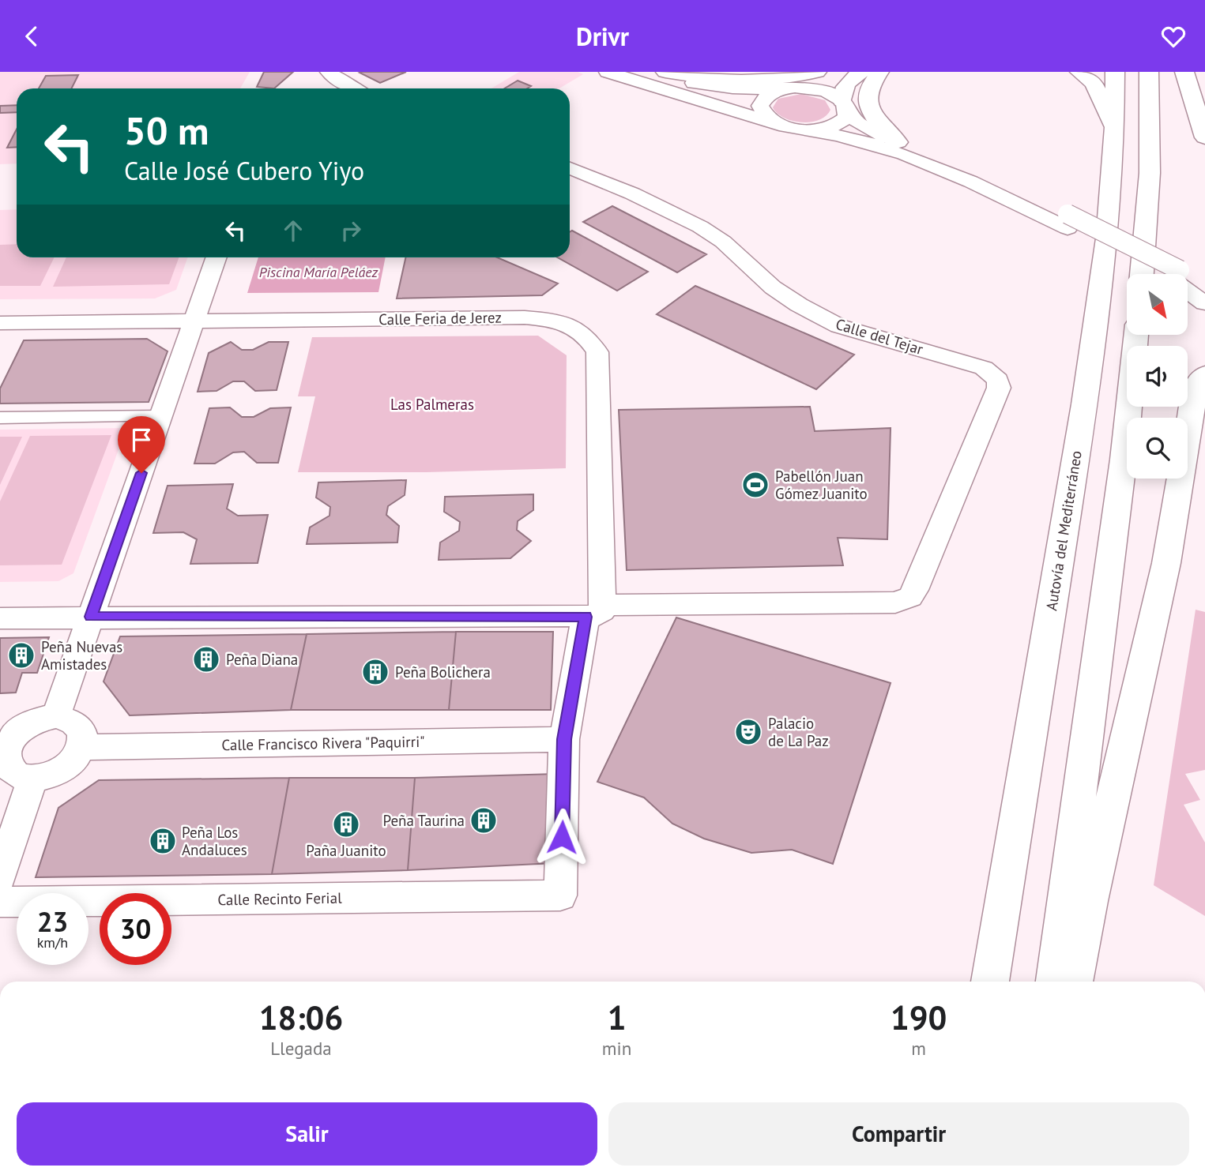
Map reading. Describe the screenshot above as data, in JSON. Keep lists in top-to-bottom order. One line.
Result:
{"streets":{"highway":["Autovía del Mediterráneo"],"street":["Calle Feria de Jerez","Calle del Tejar","Calle Francisco Rivera \"Paquirri\"","Calle Recinto Ferial"]},"crossings":[["Calle Feria de Jerez","Calle del Tejar"],["Calle Feria de Jerez","Calle Francisco Rivera \"Paquirri\""],["Calle Feria de Jerez","Calle Recinto Ferial"]],"water":["Piscina María Peláez"],"parks":["Las Palmeras"],"places":{"sports":["Pabellón Juan Gómez Juanito"],"building":["Peña Nuevas Amistades","Peña Diana","Peña Bolichera","Peña Taurina","Paña Juanito","Peña Los Andaluces"],"theatre":["Palacio de La Paz"]},"north":"bottom right","page":{"header":"Drivr","turn":["50 m","Calle José Cubero Yiyo"],"speed":"23 km/h","limit":"30","eta":["18:06","Llegada","1","min","190","m"],"buttons":["Salir","Compartir"]}}
